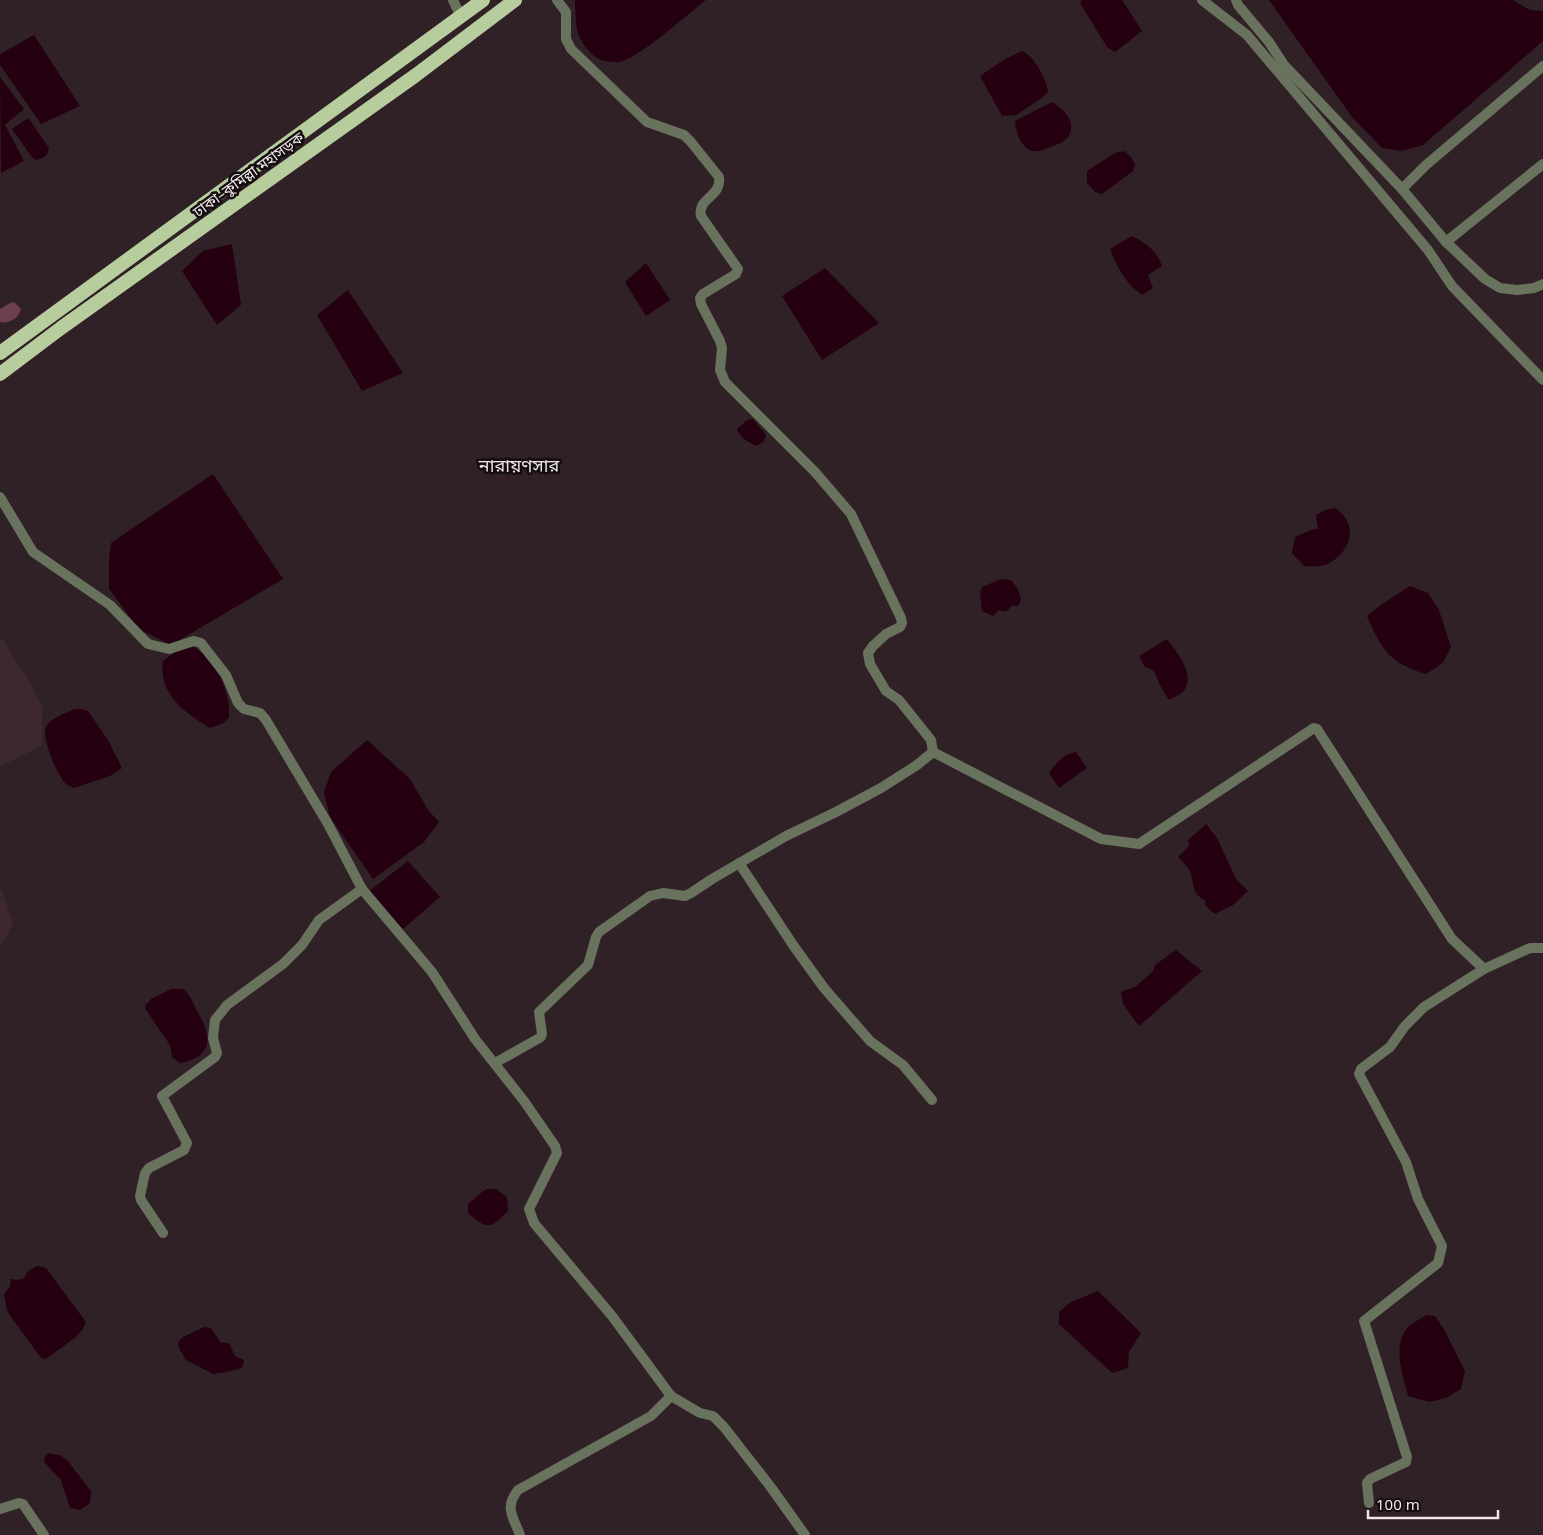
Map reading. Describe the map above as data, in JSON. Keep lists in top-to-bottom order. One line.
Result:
{"streets":{"highway":["ঢাকা–কুমিল্লা মহাসড়ক"]},"districts":["নারায়ণসার"],"scale_bar":"100 m"}
